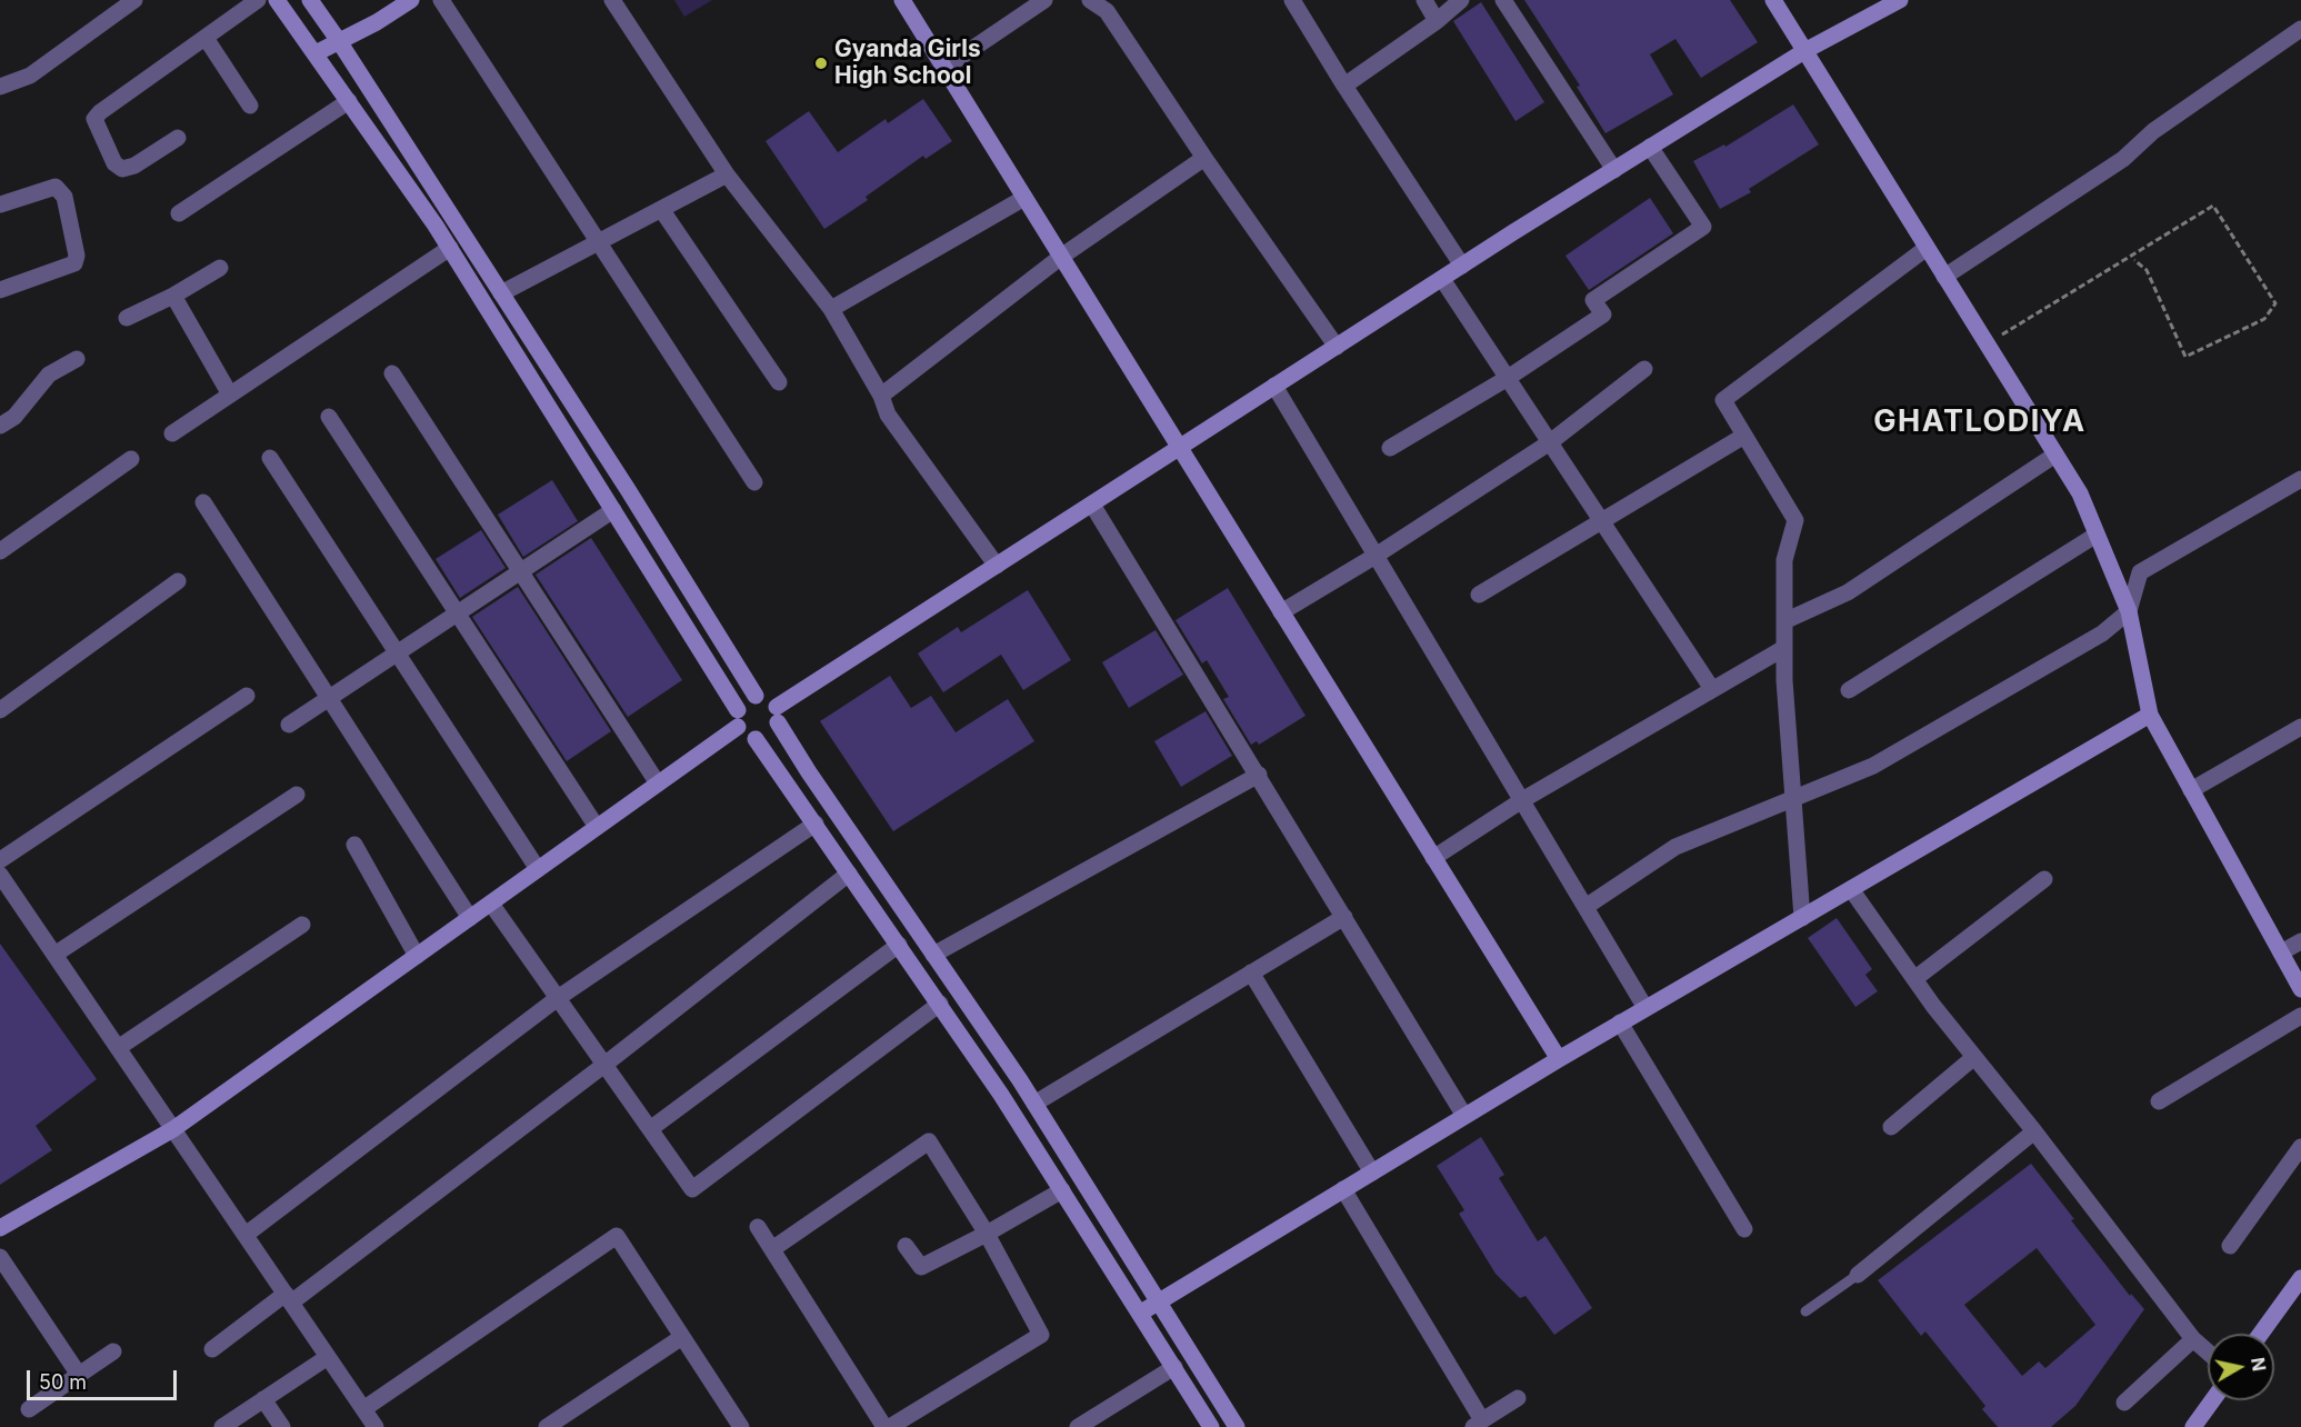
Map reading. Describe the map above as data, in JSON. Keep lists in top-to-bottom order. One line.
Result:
{"districts":["GHATLODIYA"],"places":["Gyanda Girls High School"],"scale_bar":"50 m","north":"right"}
